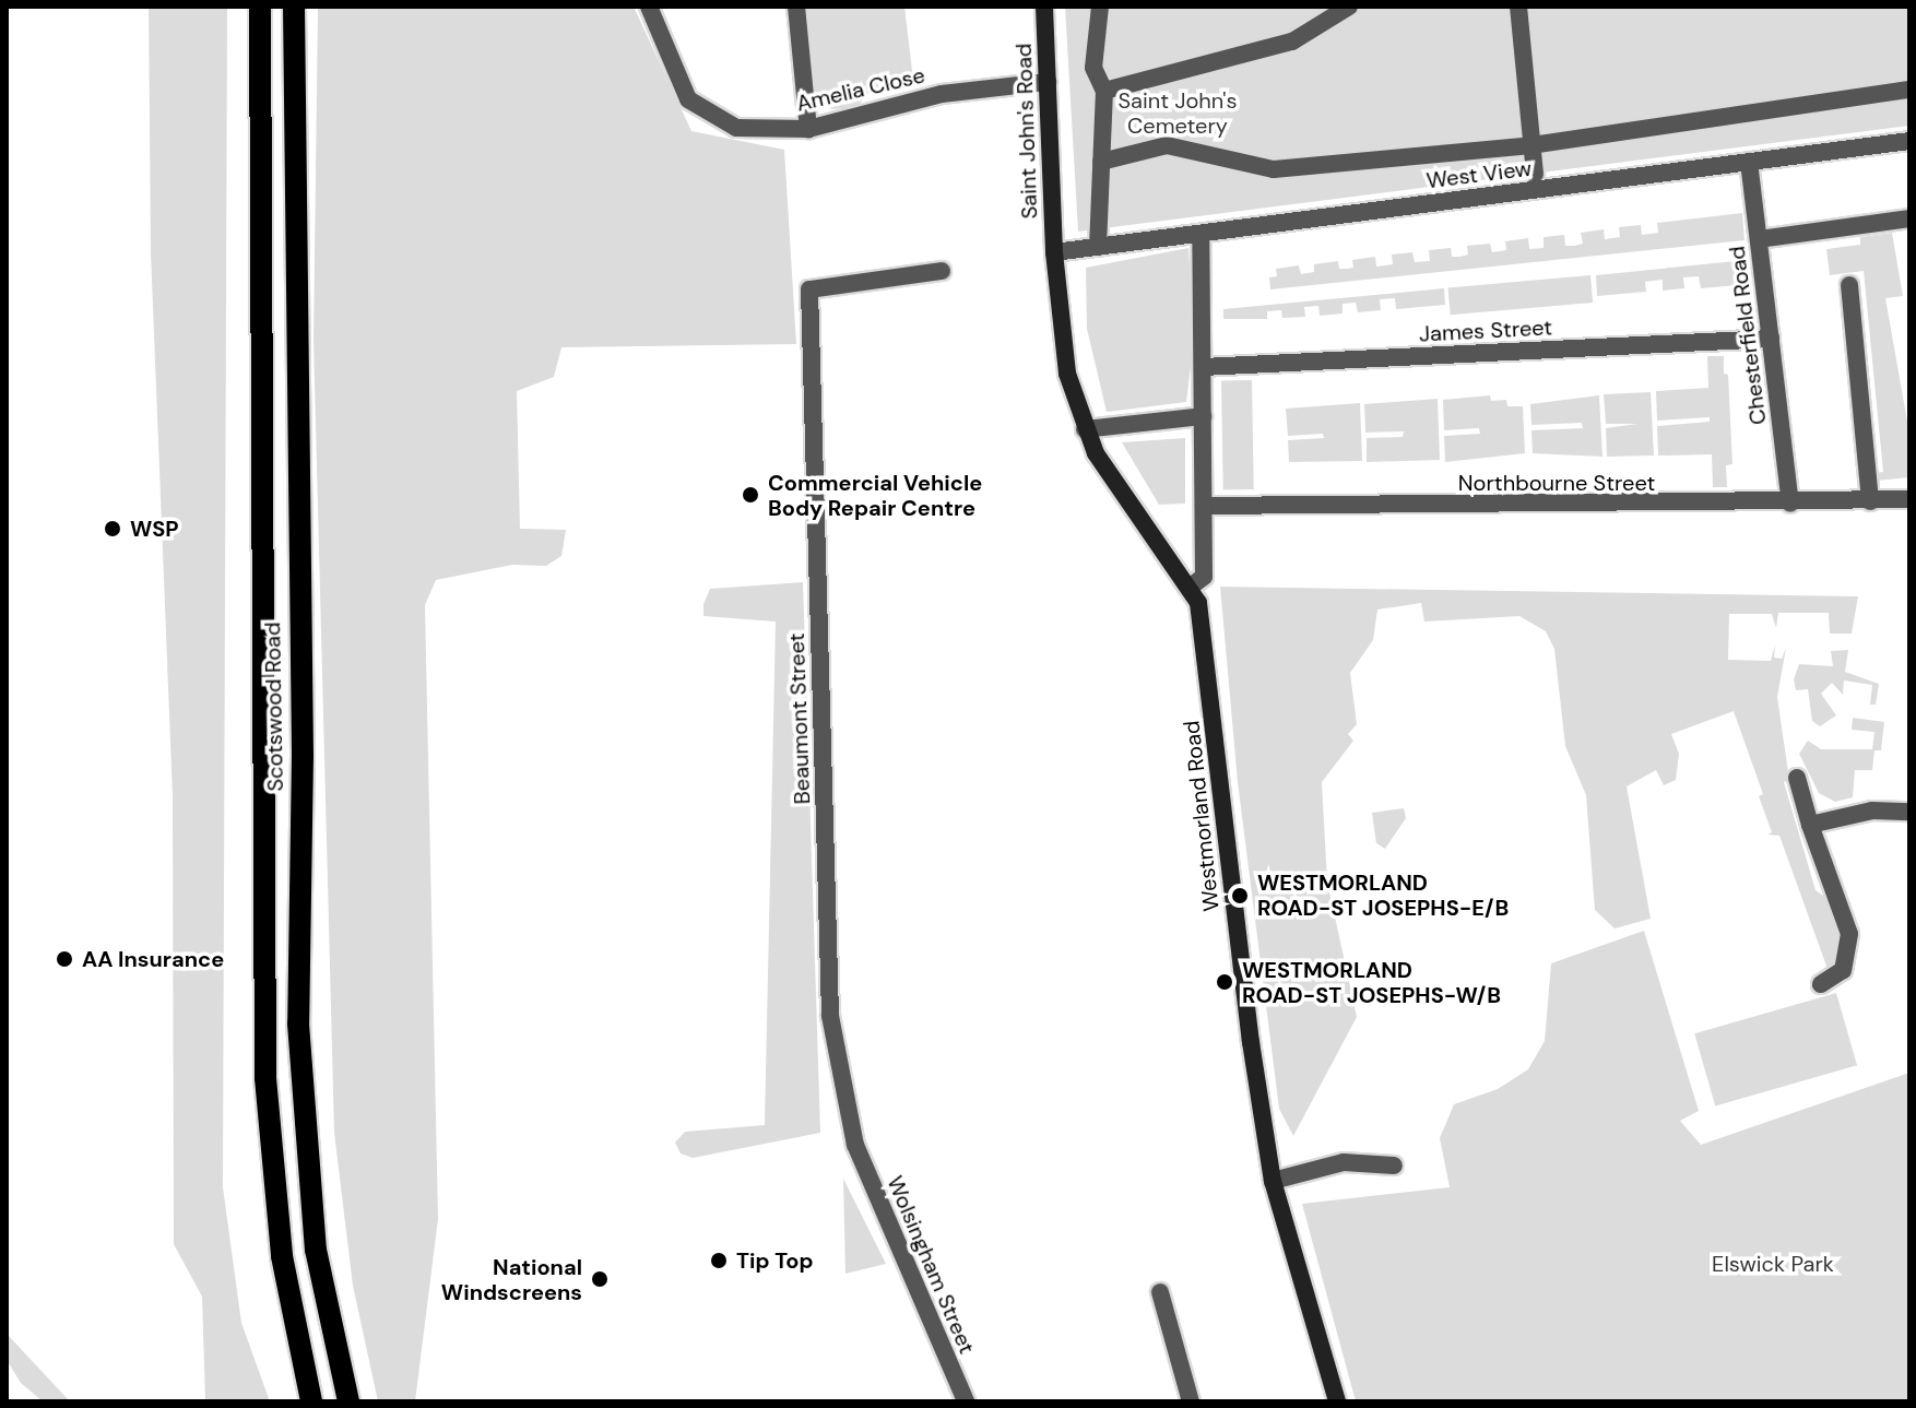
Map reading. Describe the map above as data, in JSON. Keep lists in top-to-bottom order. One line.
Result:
{"streets":{"main road":["Scotswood Road"],"street":["Amelia Close","Saint John's Road","West View","James Street","Chesterfield Road","Northbourne Street","Beaumont Street","Westmorland Road","Wolsingham Street"]},"crossings":[["Amelia Close","Saint John's Road"],["Saint John's Road","West View"],["Saint John's Road","Westmorland Road"],["West View","Chesterfield Road"],["West View","Westmorland Road"],["James Street","Chesterfield Road"],["Chesterfield Road","Northbourne Street"],["Beaumont Street","Wolsingham Street"]],"parks":["Saint John's Cemetery","Elswick Park"],"places":["Commercial Vehicle Body Repair Centre","WSP","WESTMORLAND ROAD-ST JOSEPHS-E/B","AA Insurance","WESTMORLAND ROAD-ST JOSEPHS-W/B","Tip Top","National Windscreens"]}
